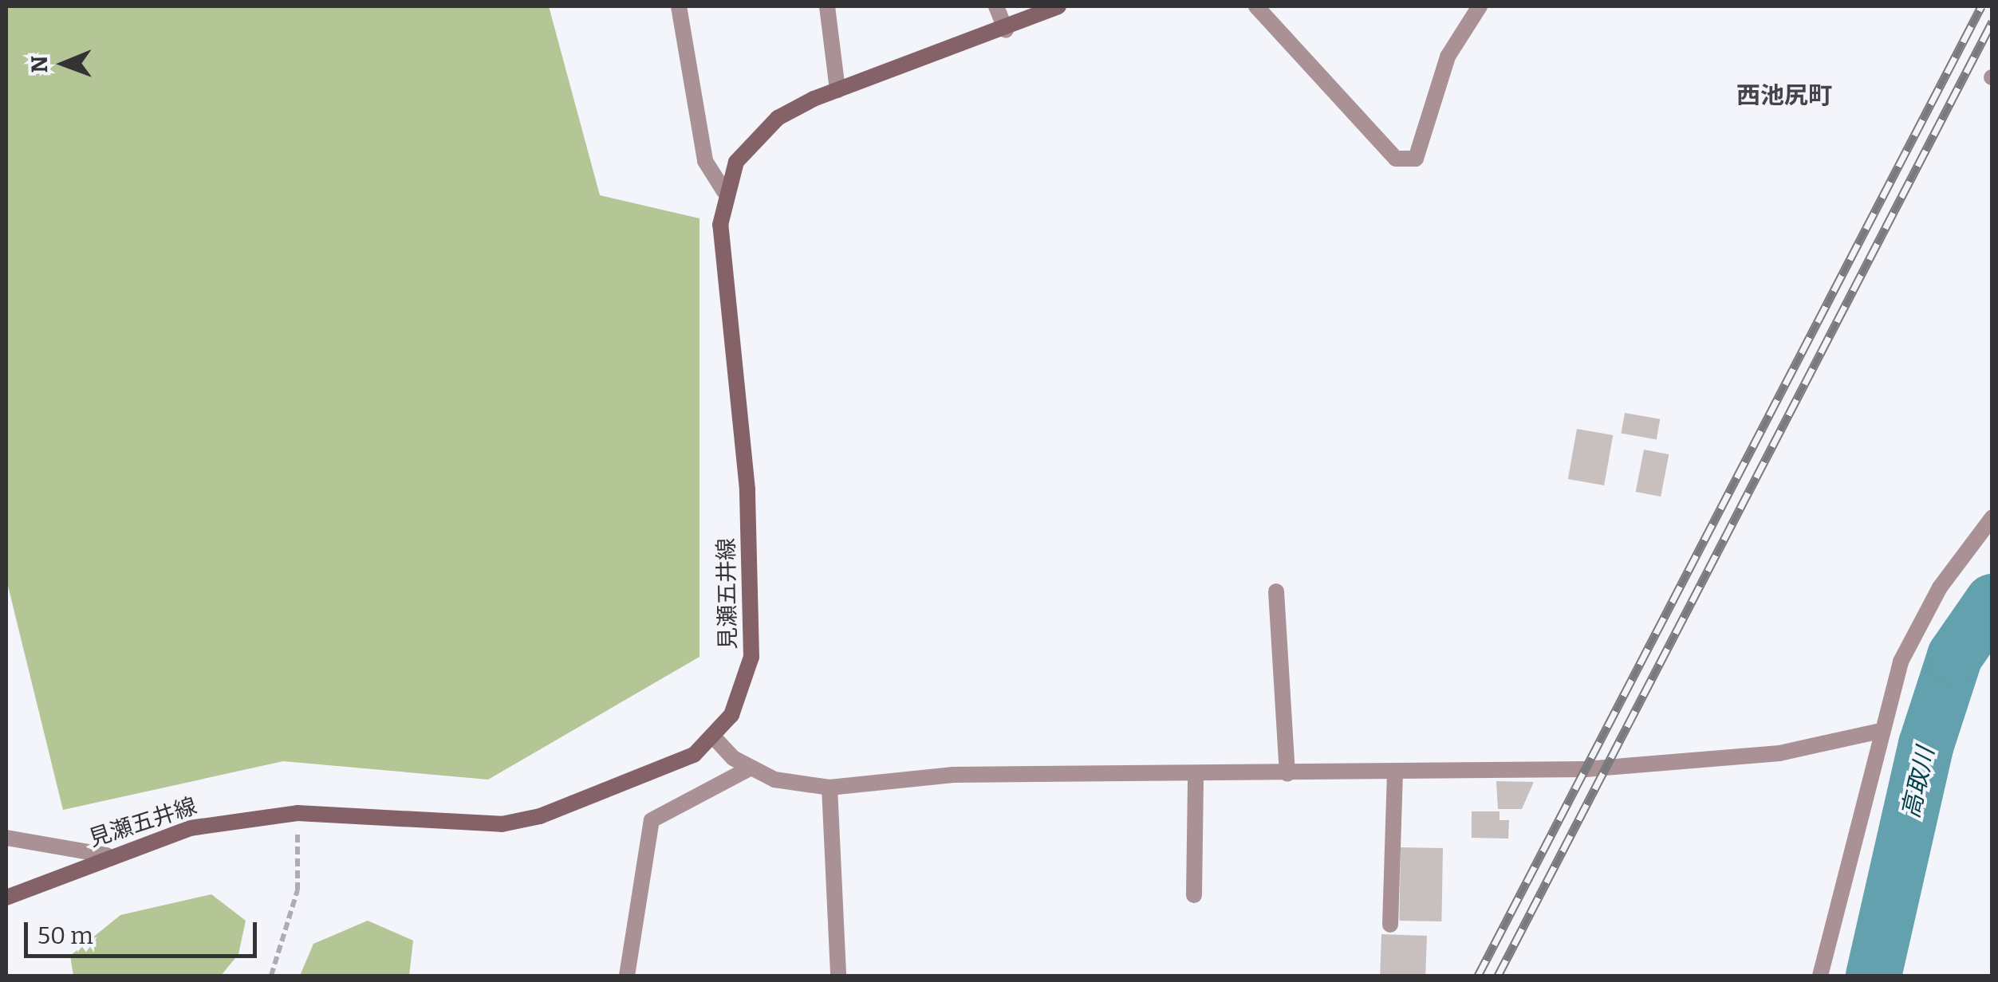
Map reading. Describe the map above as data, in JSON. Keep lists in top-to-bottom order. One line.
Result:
{"streets":{"main road":["見瀬五井線"]},"districts":["西池尻町"],"water":["高取川"],"scale_bar":"50 m","north":"left"}
